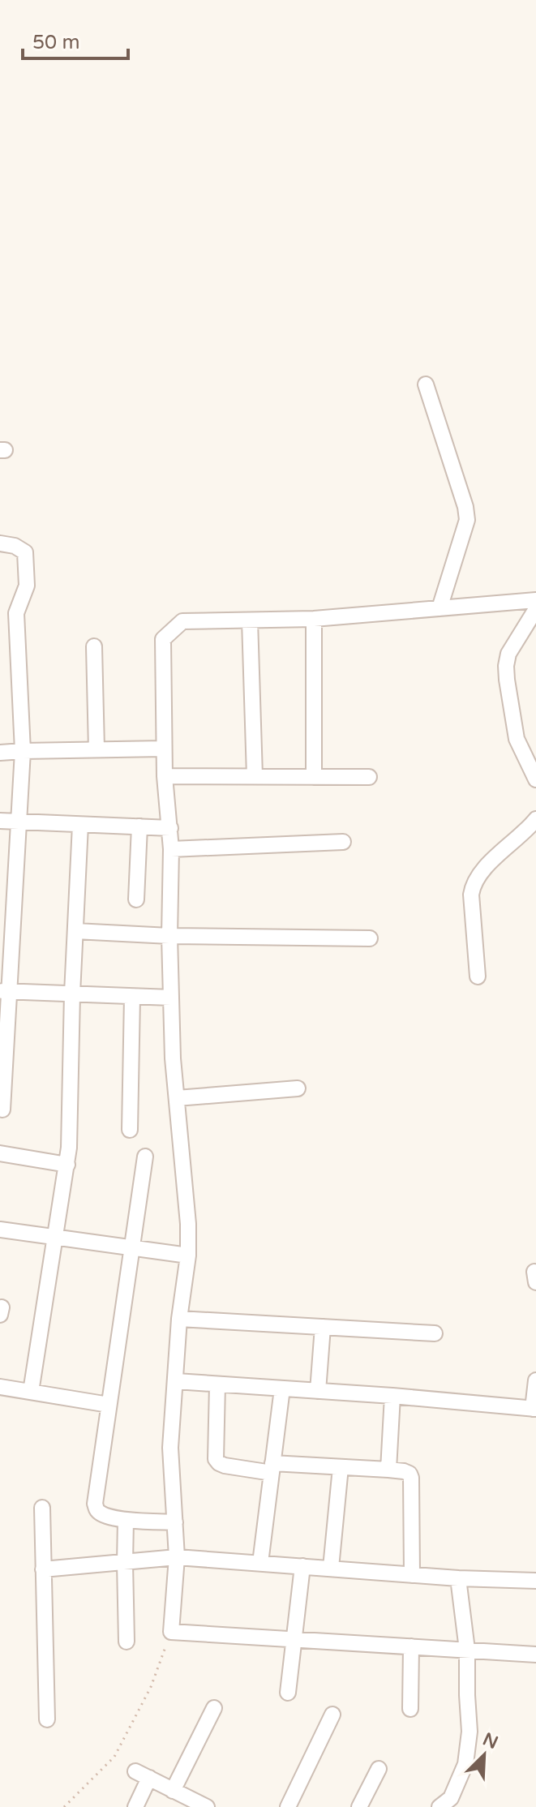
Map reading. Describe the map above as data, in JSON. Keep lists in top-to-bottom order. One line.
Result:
{"scale_bar":"50 m","north":"top right"}
